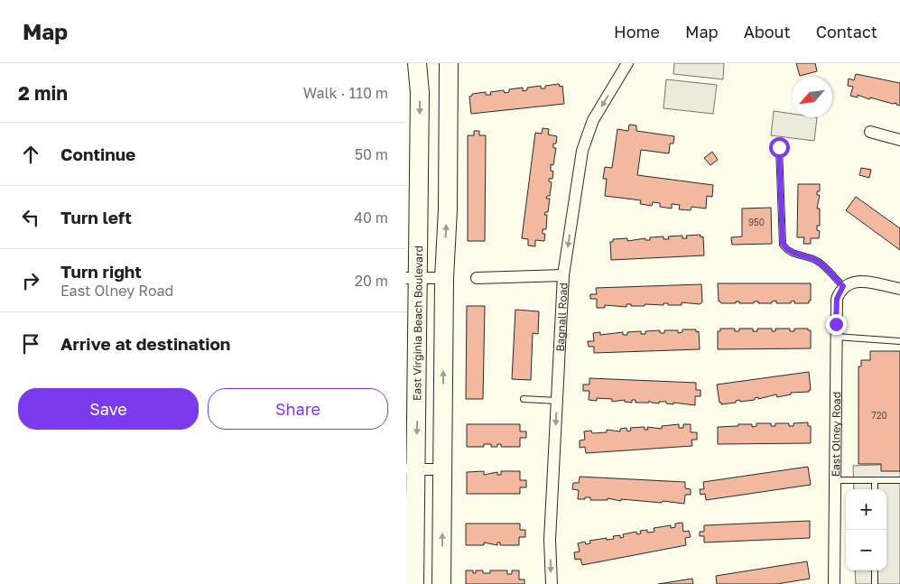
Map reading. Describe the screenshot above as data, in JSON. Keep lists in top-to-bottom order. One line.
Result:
{"streets":{"main road":["East Virginia Beach Boulevard"],"street":["Bagnall Road","East Olney Road"]},"one_way":["Bagnall Road"],"house_numbers":["950","720"],"north":"bottom left","page":{"header":"Map","nav":["Home","Map","About","Contact"],"heading":["2 min","Walk · 110 m"],"list":[["Continue","50 m"],["Turn left","40 m"],["Turn right","East Olney Road","20 m"],"Arrive at destination"],"buttons":["Save","Share"],"map_buttons":["+","−"]}}
